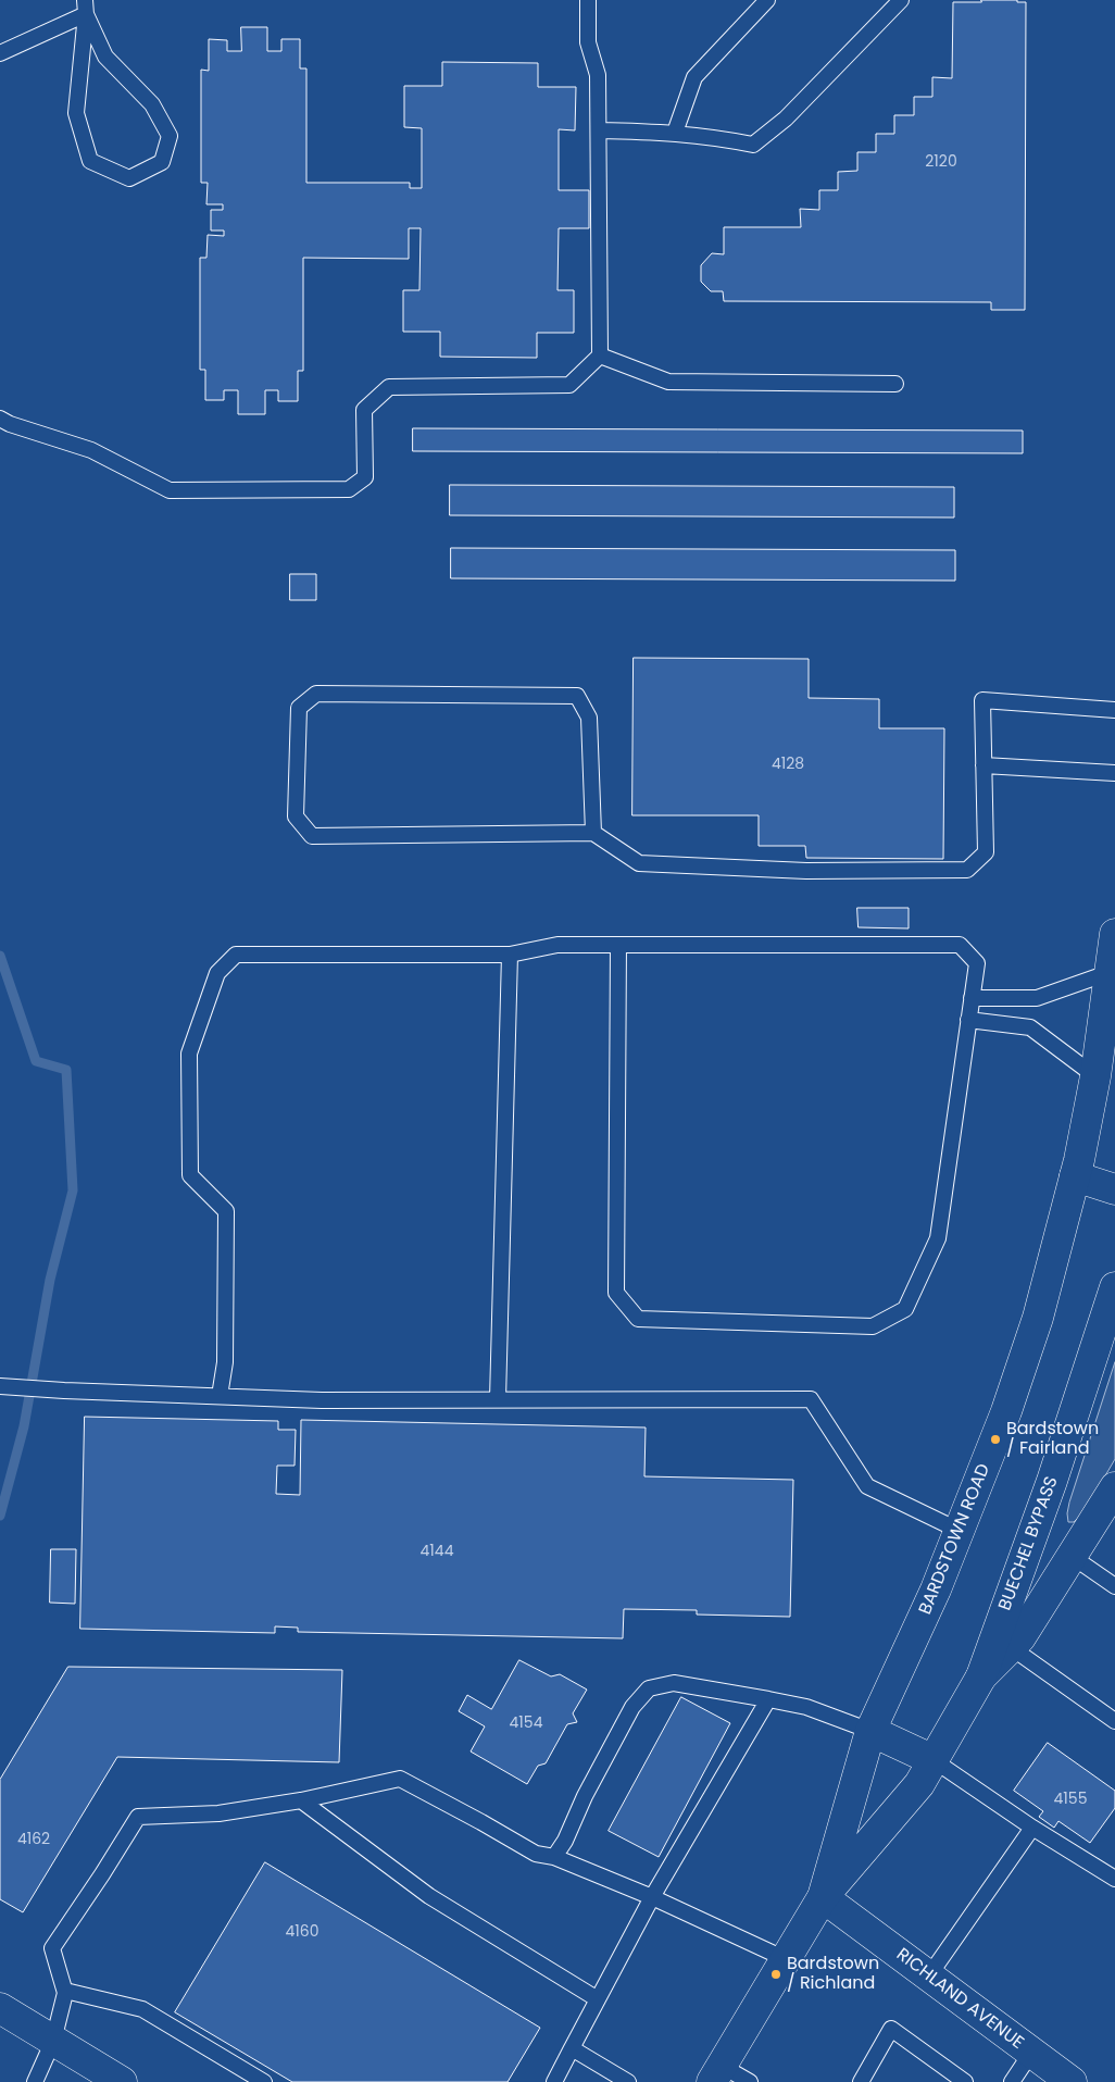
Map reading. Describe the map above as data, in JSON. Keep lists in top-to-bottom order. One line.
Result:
{"streets":{"main road":["BARDSTOWN ROAD","BUECHEL BYPASS","RICHLAND AVENUE"]},"crossings":[["BARDSTOWN ROAD","BUECHEL BYPASS"],["BARDSTOWN ROAD","RICHLAND AVENUE"]],"places":["Bardstown / Fairland","Bardstown / Richland"],"house_numbers":["2120","4128","4144","4154","4155","4162","4160"]}
